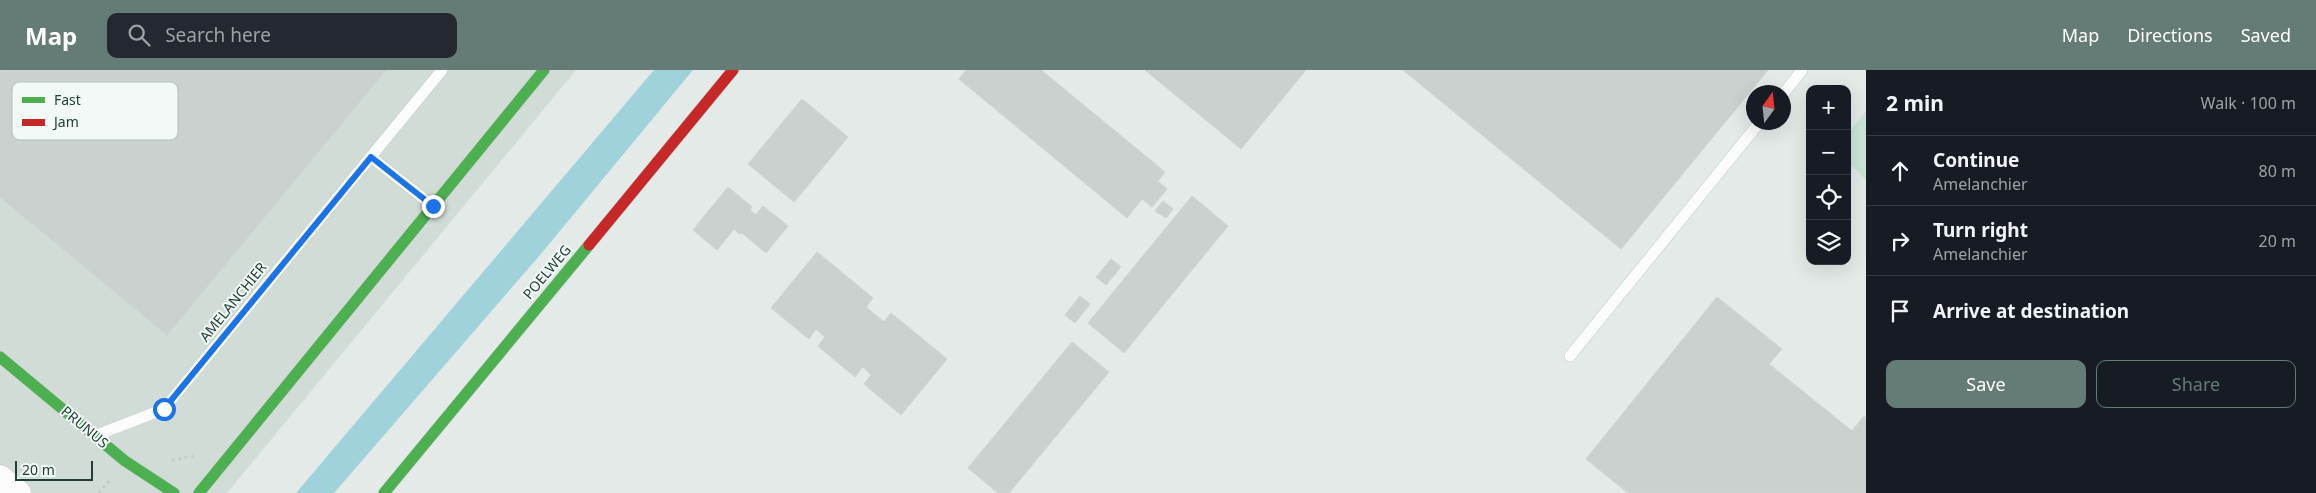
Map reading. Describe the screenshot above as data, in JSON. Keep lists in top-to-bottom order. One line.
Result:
{"streets":{"street":["POELWEG","PRUNUS"],"lane":["AMELANCHIER"]},"crossings":[["AMELANCHIER","PRUNUS"]],"legend":["Fast","Jam"],"scale_bar":"20 m","north":"top","page":{"header":"Map","search":"Search here","nav":["Map","Directions","Saved"],"heading":["2 min","Walk · 100 m"],"map_buttons":["+","−"],"list":[["Continue","Amelanchier","80 m"],["Turn right","Amelanchier","20 m"],"Arrive at destination"],"buttons":["Save","Share"],"scale":"20 m"}}
